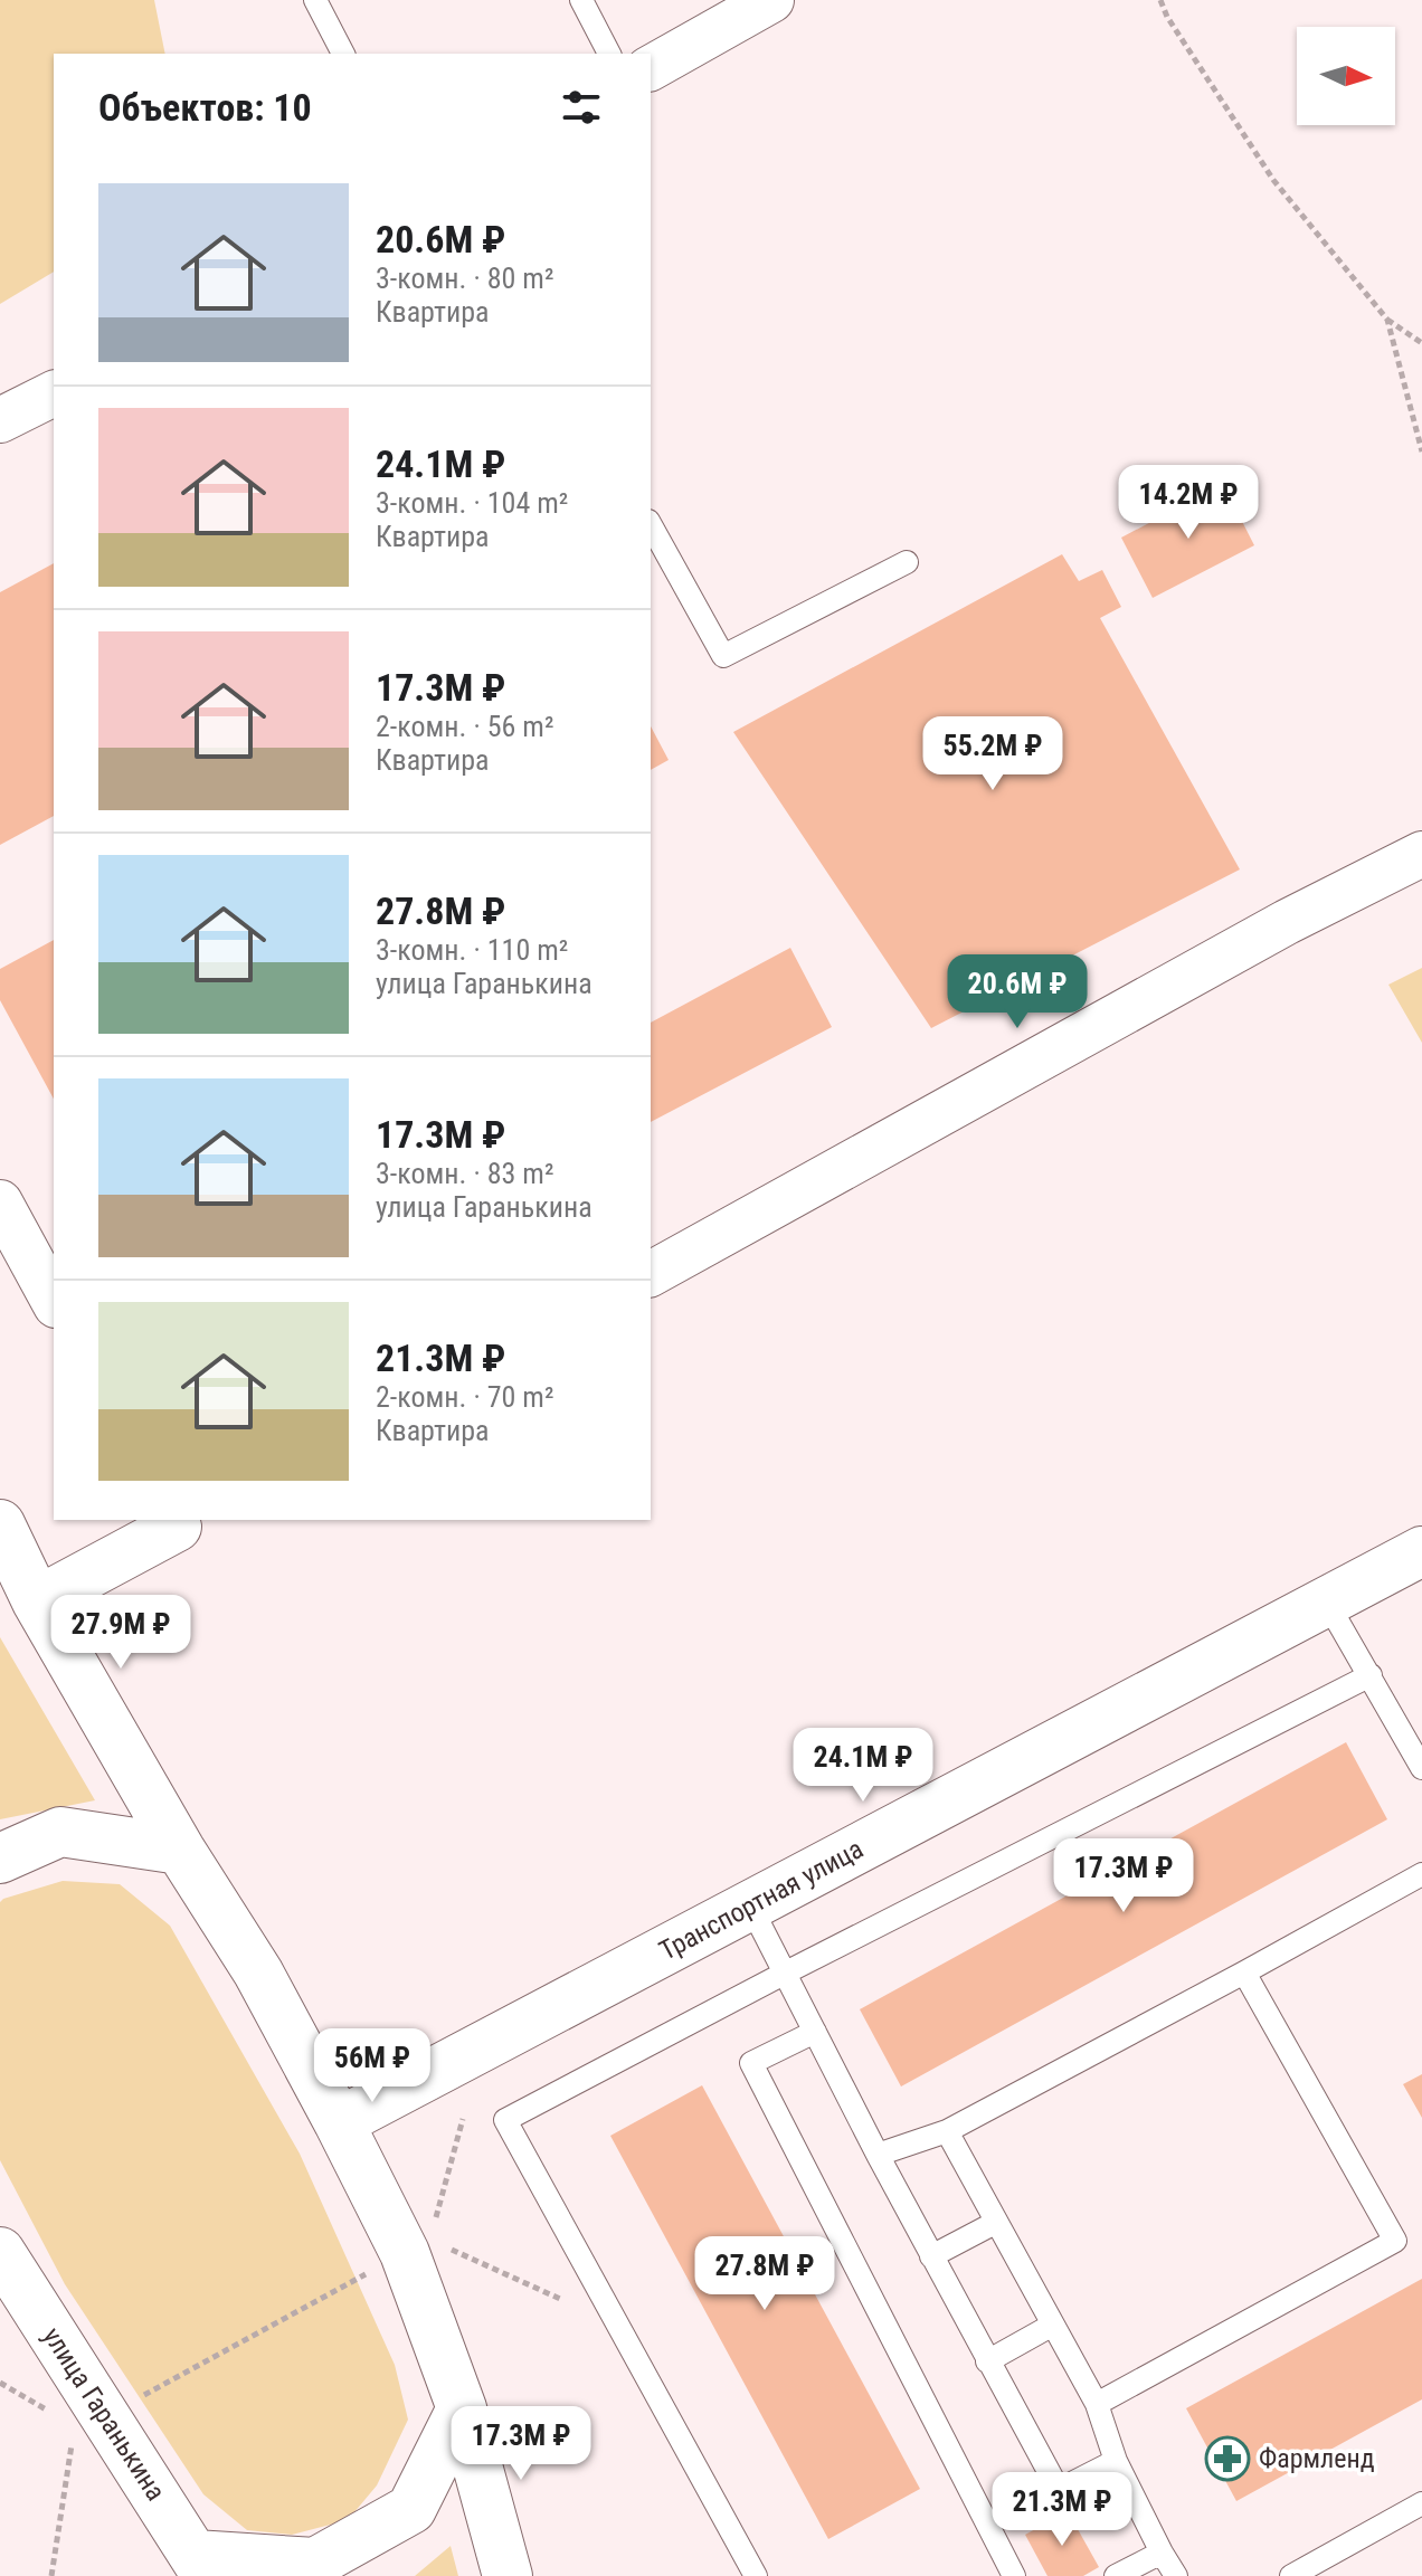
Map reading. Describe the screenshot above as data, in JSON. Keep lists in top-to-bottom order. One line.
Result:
{"streets":{"main road":["Транспортная улица","улица Гаранькина"]},"places":{"pharmacy":["Фармленд"]},"north":"right","page":{"heading":"Объектов: 10","list":[{"name":"20.6M ₽","note":"3-комн. · 80 m² · Квартира"},{"name":"24.1M ₽","note":"3-комн. · 104 m² · Квартира"},{"name":"17.3M ₽","note":"2-комн. · 56 m² · Квартира"},{"name":"27.8M ₽","note":"3-комн. · 110 m² · улица Гаранькина"},{"name":"17.3M ₽","note":"3-комн. · 83 m² · улица Гаранькина"},{"name":"21.3M ₽","note":"2-комн. · 70 m² · Квартира"}],"price":["14.2M ₽","55.2M ₽","20.6M ₽","27.9M ₽","24.1M ₽","17.3M ₽","56M ₽","27.8M ₽","17.3M ₽","21.3M ₽"]}}
